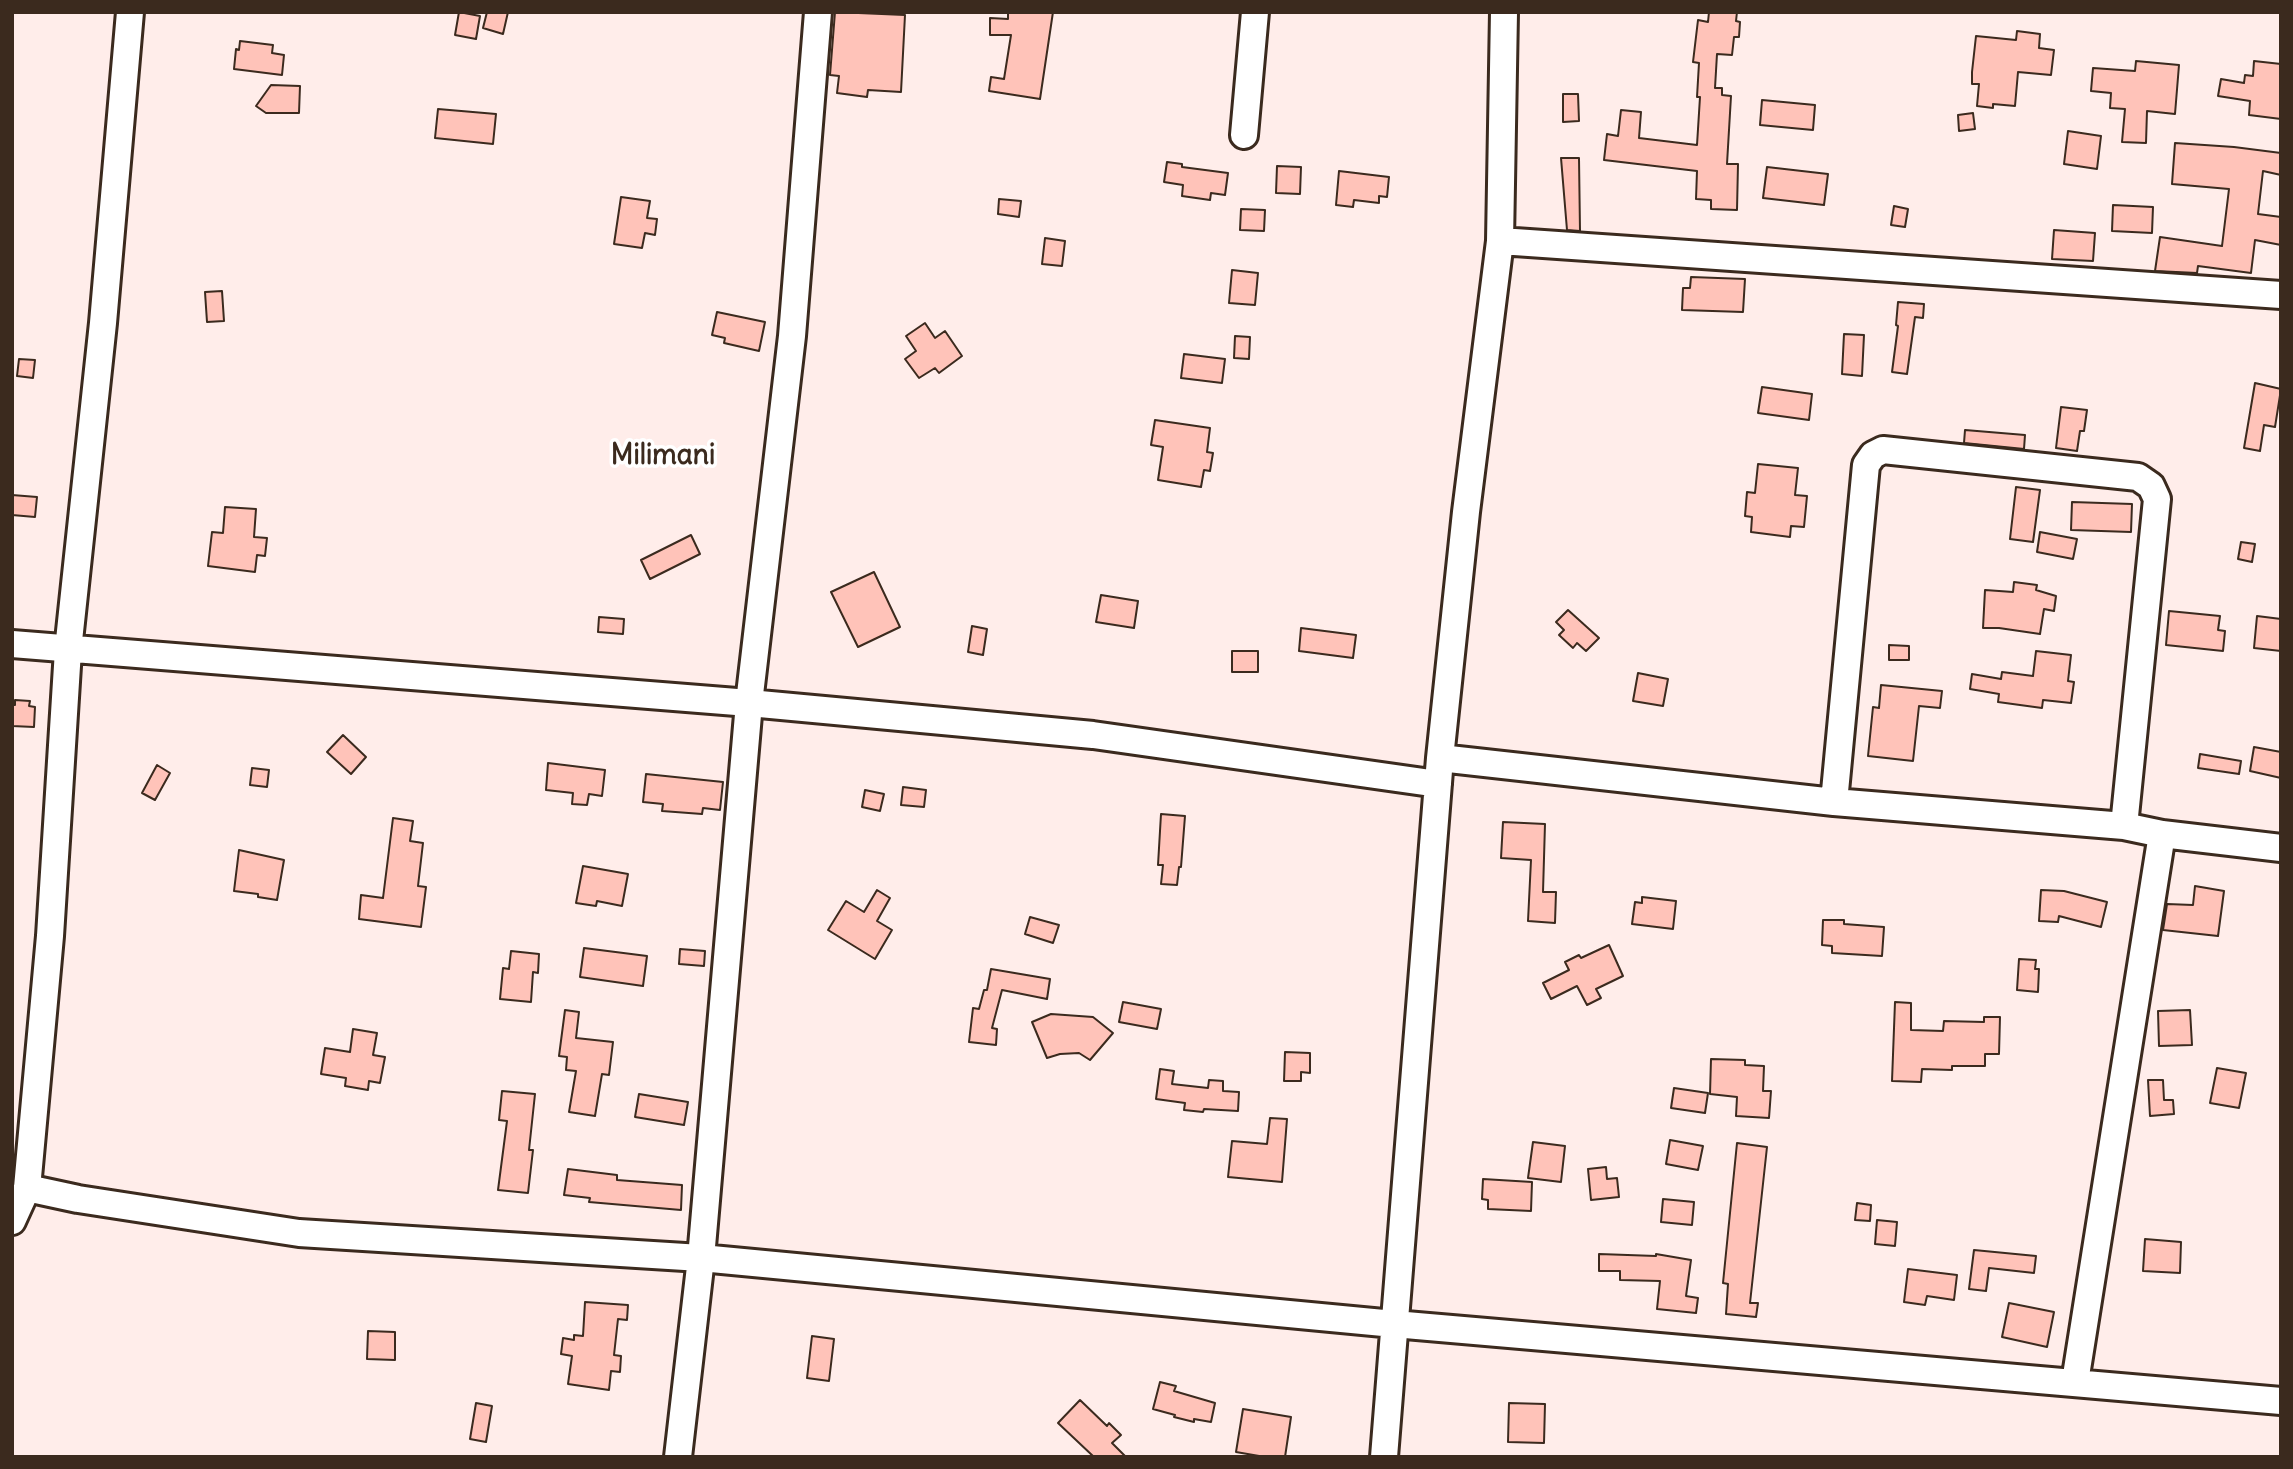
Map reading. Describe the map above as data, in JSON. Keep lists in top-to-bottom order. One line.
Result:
{"districts":["Milimani"]}
